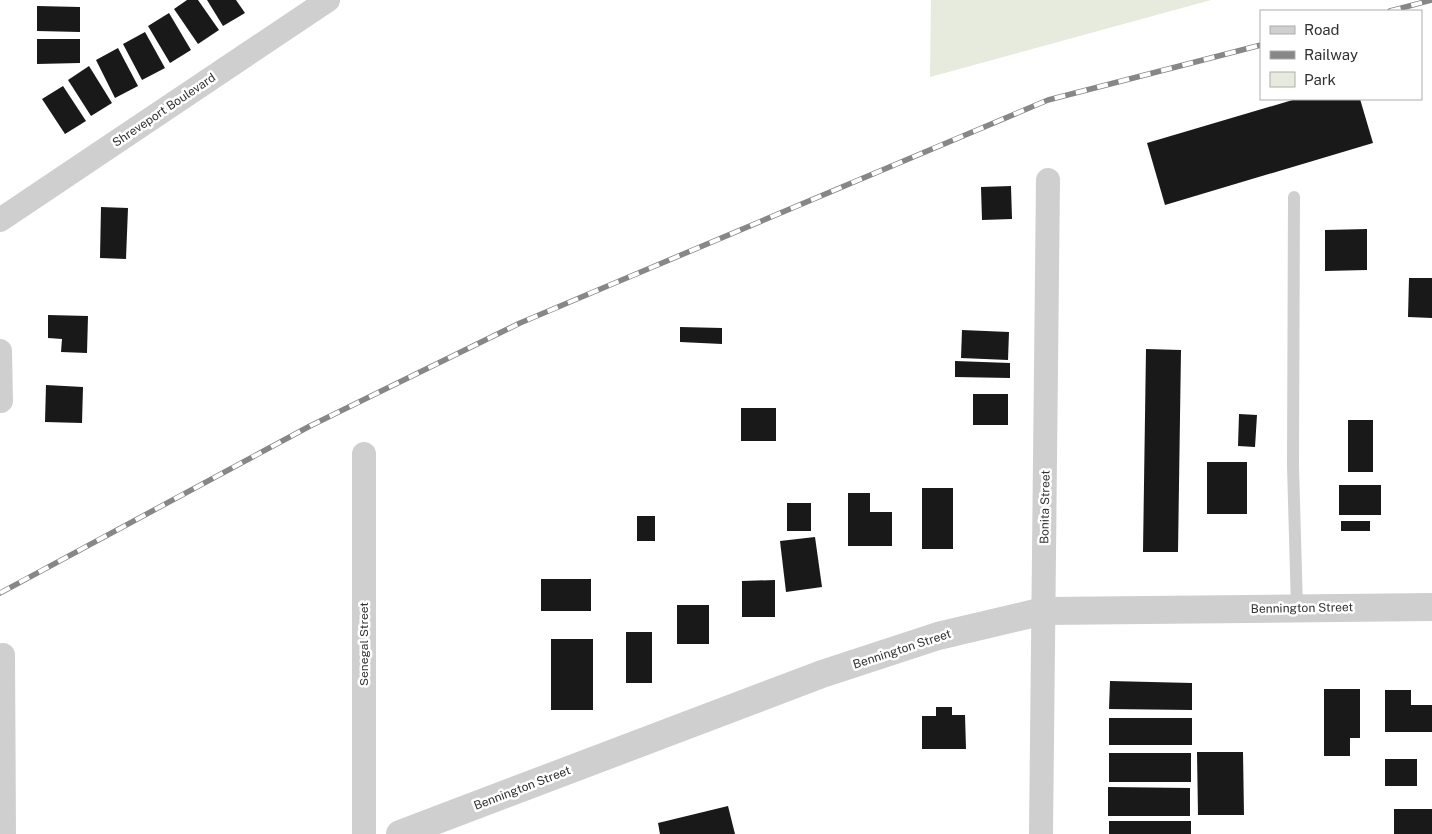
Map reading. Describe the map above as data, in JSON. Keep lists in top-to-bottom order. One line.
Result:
{"streets":{"street":["Shreveport Boulevard","Bonita Street","Bennington Street","Senegal Street"]},"crossings":[["Bonita Street","Bennington Street"]],"legend":["Road","Railway","Park"]}
